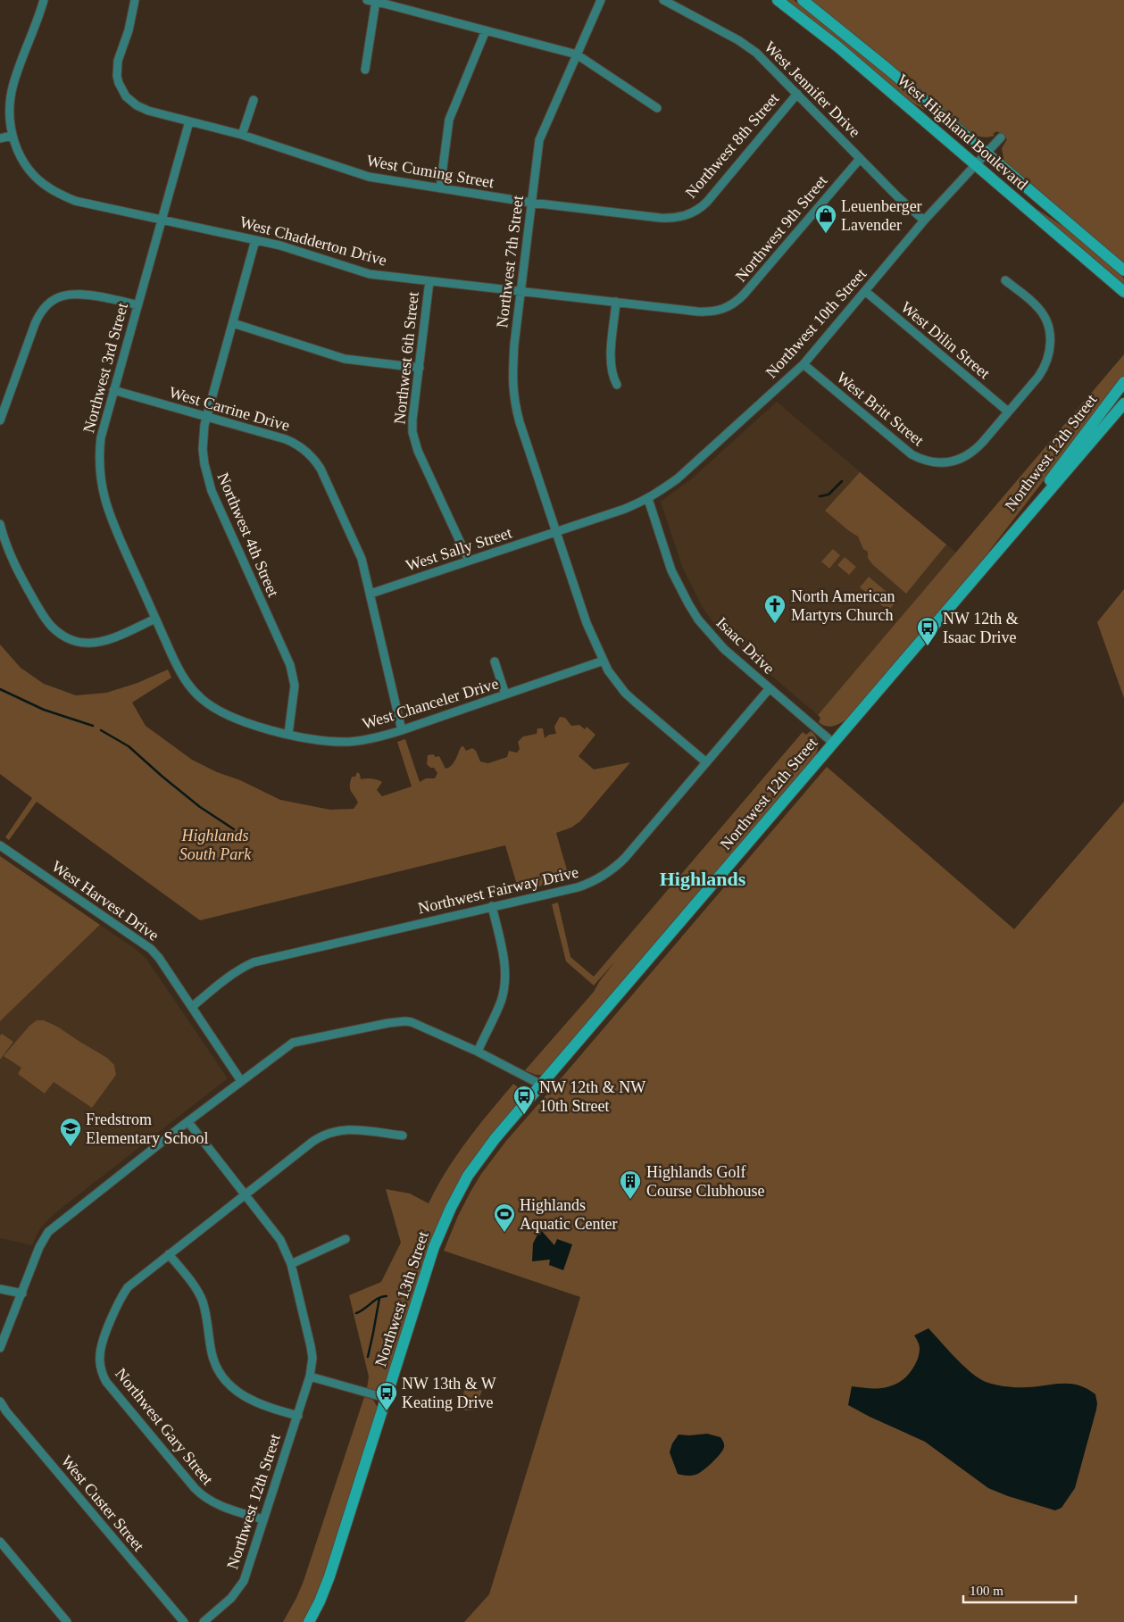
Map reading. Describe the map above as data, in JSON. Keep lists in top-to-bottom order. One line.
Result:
{"streets":{"main road":["West Highland Boulevard","Northwest 12th Street","Northwest 13th Street"],"street":["West Jennifer Drive","Northwest 8th Street","West Cuming Street","Northwest 9th Street","West Chadderton Drive","Northwest 7th Street","Northwest 10th Street","West Dilin Street","Northwest 6th Street","Northwest 3rd Street","West Carrine Drive","West Britt Street","Northwest 4th Street","West Sally Street","Isaac Drive","West Chanceler Drive","Northwest Fairway Drive","West Harvest Drive","Northwest Gary Street","West Custer Street"]},"crossings":[["West Jennifer Drive","Northwest 8th Street"],["West Jennifer Drive","Northwest 9th Street"],["West Jennifer Drive","Northwest 10th Street"],["West Highland Boulevard","Northwest 10th Street"],["Northwest 8th Street","West Cuming Street"],["West Cuming Street","Northwest 7th Street"],["West Cuming Street","Northwest 3rd Street"],["Northwest 9th Street","West Chadderton Drive"],["West Chadderton Drive","Northwest 7th Street"],["West Chadderton Drive","Northwest 6th Street"],["West Chadderton Drive","Northwest 3rd Street"],["West Chadderton Drive","Northwest 4th Street"],["Northwest 7th Street","Northwest 10th Street"],["Northwest 7th Street","West Sally Street"],["Northwest 7th Street","West Chanceler Drive"],["Northwest 7th Street","Northwest Fairway Drive"],["Northwest 10th Street","West Dilin Street"],["Northwest 10th Street","West Britt Street"],["Northwest 10th Street","West Sally Street"],["Northwest 10th Street","Isaac Drive"],["West Dilin Street","West Britt Street"],["Northwest 6th Street","West Sally Street"],["Northwest 3rd Street","West Carrine Drive"],["Northwest 3rd Street","West Chanceler Drive"],["West Carrine Drive","Northwest 4th Street"],["West Carrine Drive","West Sally Street"],["West Carrine Drive","West Chanceler Drive"],["Northwest 12th Street","Isaac Drive"],["Northwest 12th Street","Northwest 13th Street"],["Northwest 12th Street","Northwest Gary Street"],["Northwest 4th Street","West Chanceler Drive"],["Isaac Drive","Northwest Fairway Drive"],["Northwest Fairway Drive","West Harvest Drive"]],"districts":["Highlands"],"parks":["Highlands South Park"],"places":{"shop":["Leuenberger Lavender"],"church":["North American Martyrs Church"],"bus stop":["NW 12th & Isaac Drive","NW 12th & NW 10th Street","NW 13th & W Keating Drive"],"school or university":["Fredstrom Elementary School"],"building":["Highlands Golf Course Clubhouse"],"sports":["Highlands Aquatic Center"]},"scale_bar":"100 m"}
